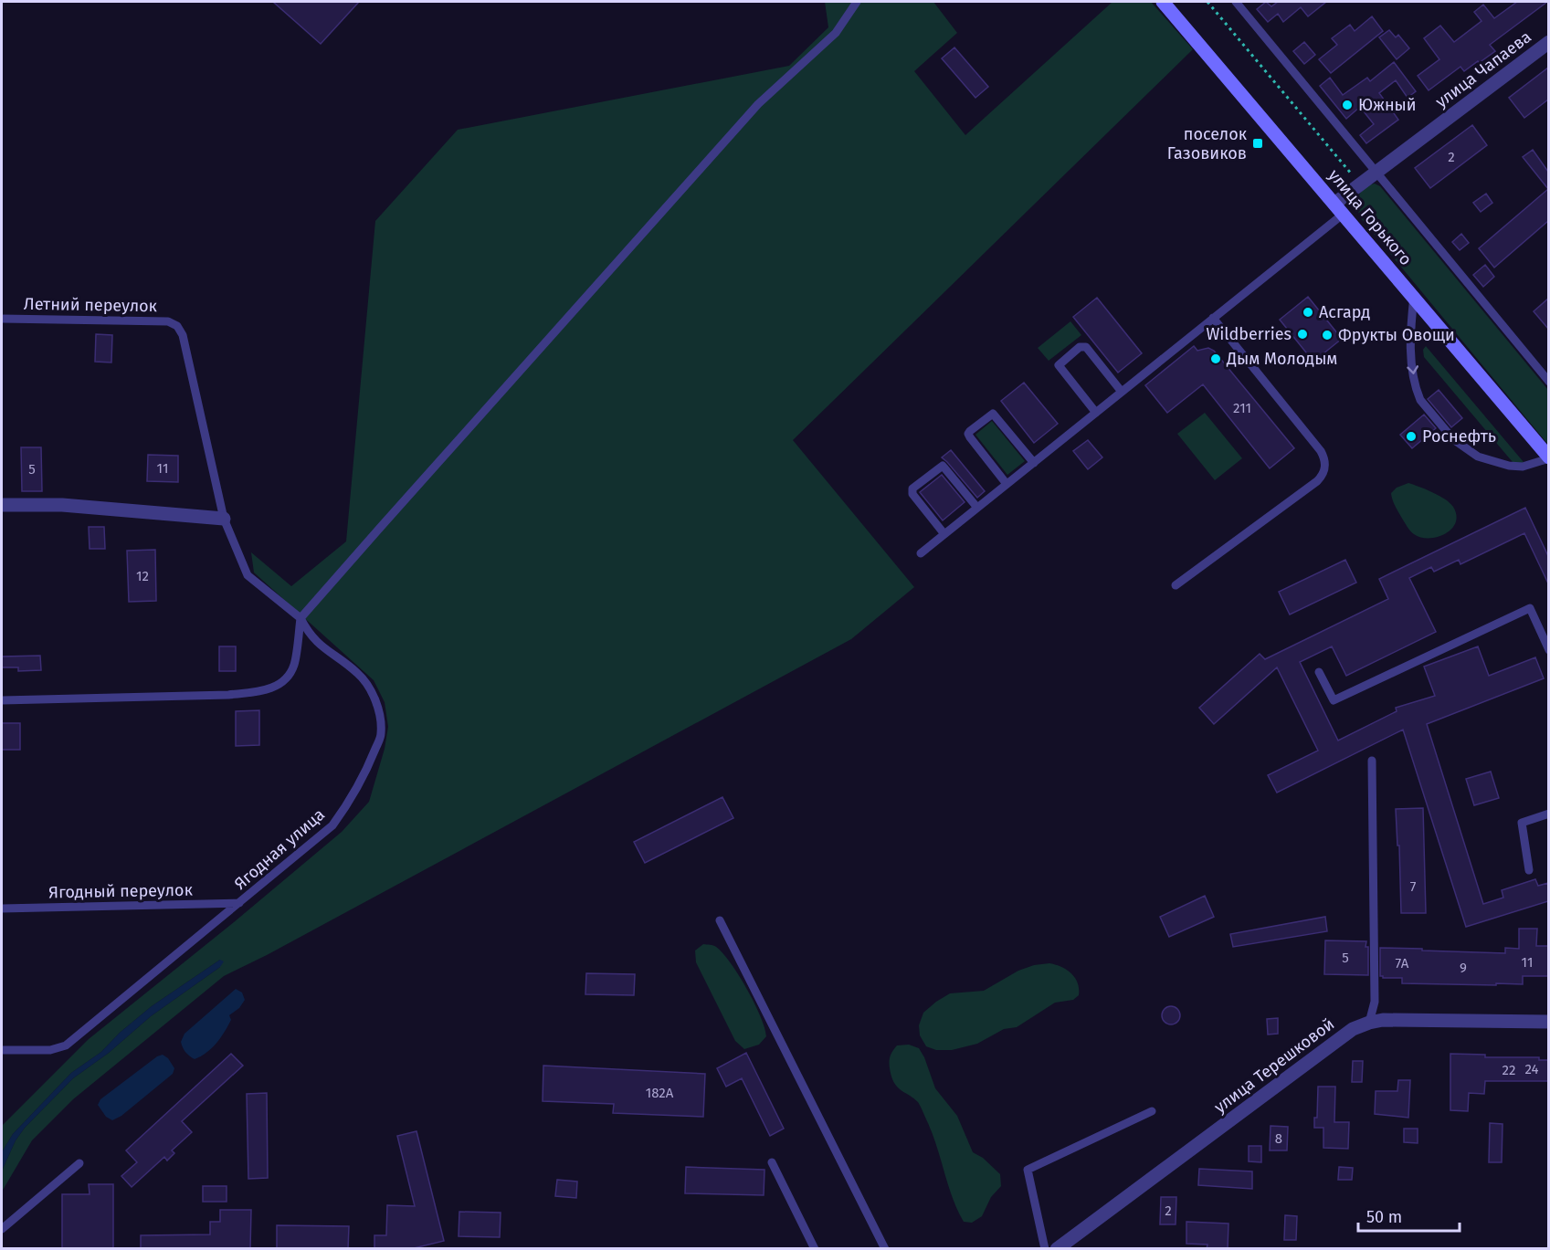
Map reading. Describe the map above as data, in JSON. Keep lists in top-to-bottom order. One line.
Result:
{"streets":{"main road":["улица Горького"],"street":["улица Чапаева","улица Терешковой"],"lane":["Летний переулок","Ягодная улица","Ягодный переулок"]},"crossings":[["улица Чапаева","улица Горького"],["Летний переулок","Ягодная улица"],["Ягодная улица","Ягодный переулок"]],"places":{"other":["Южный","Асгард","Wildberries","Фрукты Овощи","Дым Молодым","Роснефть"],"transit":["поселок Газовиков"]},"house_numbers":["2","211","11","5","12","7","5","11","7А","9","24","22","182А","8","2"],"scale_bar":"50 m"}
